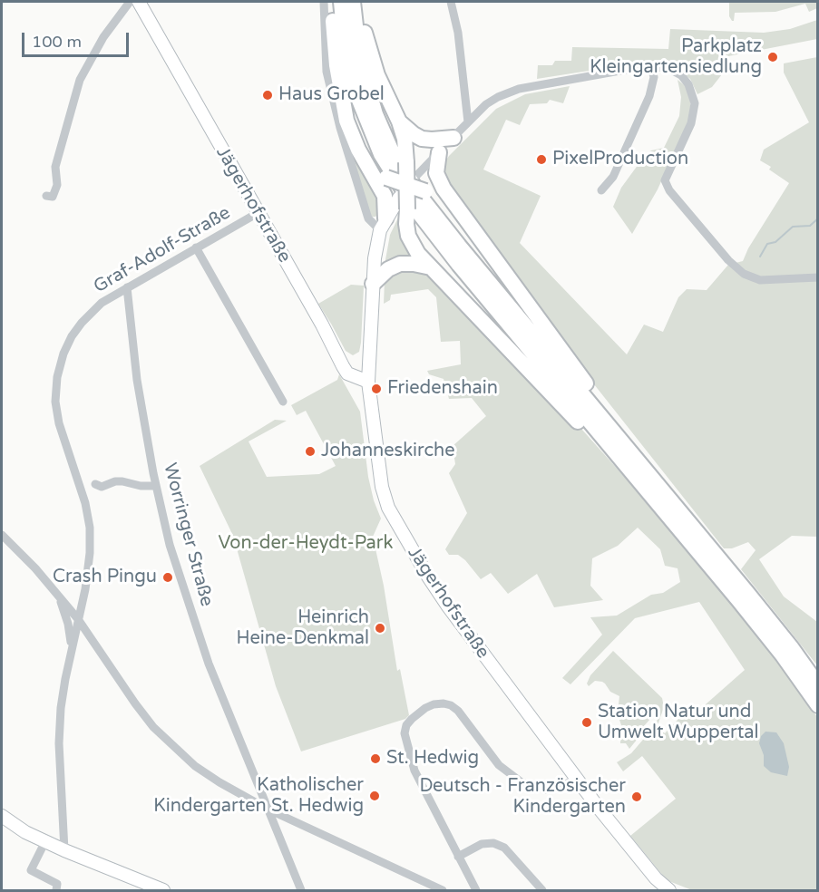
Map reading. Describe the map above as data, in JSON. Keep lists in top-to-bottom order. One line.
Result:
{"streets":{"main road":["Jägerhofstraße"],"street":["Graf-Adolf-Straße","Worringer Straße"]},"crossings":[["Jägerhofstraße","Graf-Adolf-Straße"],["Graf-Adolf-Straße","Worringer Straße"]],"parks":["Von-der-Heydt-Park"],"places":["Parkplatz Kleingartensiedlung","Haus Grobel","PixelProduction","Friedenshain","Johanneskirche","Crash Pingu","Heinrich Heine-Denkmal","Station Natur und Umwelt Wuppertal","St. Hedwig","Katholischer Kindergarten St. Hedwig","Deutsch - Französischer Kindergarten"],"scale_bar":"100 m"}
